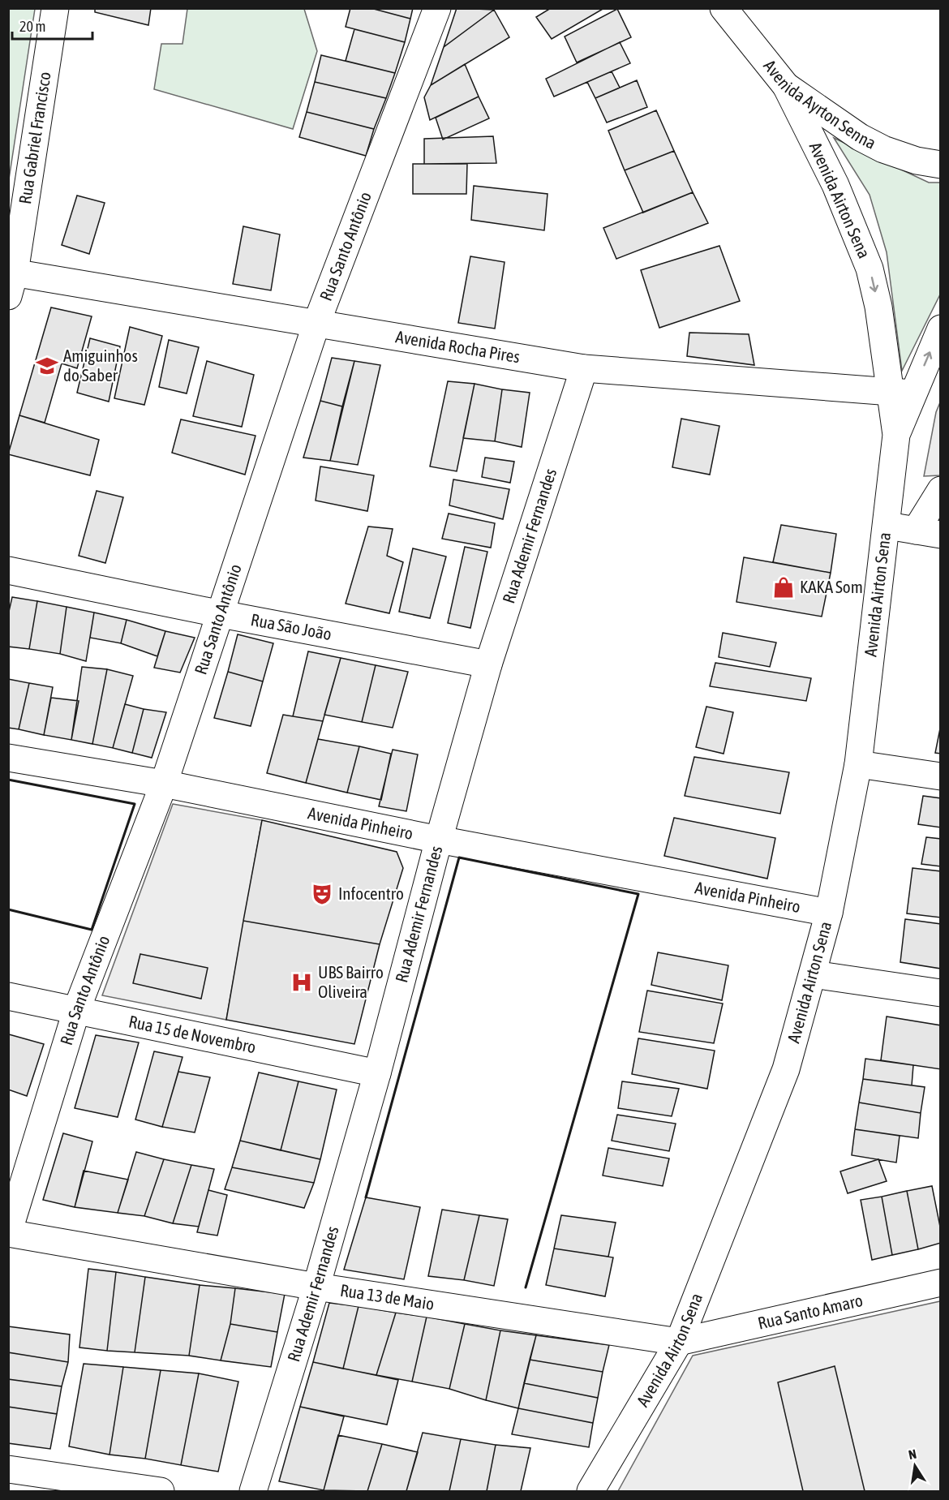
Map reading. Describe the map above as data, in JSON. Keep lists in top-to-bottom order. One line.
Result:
{"streets":{"main road":["Avenida Ayrton Senna","Rua Gabriel Francisco","Avenida Airton Sena","Rua Santo Antônio","Avenida Rocha Pires","Rua Ademir Fernandes","Rua São João","Avenida Pinheiro","Rua 15 de Novembro","Rua 13 de Maio","Rua Santo Amaro"]},"crossings":[["Avenida Ayrton Senna","Avenida Airton Sena"],["Rua Gabriel Francisco","Avenida Rocha Pires"],["Avenida Airton Sena","Avenida Rocha Pires"],["Avenida Airton Sena","Avenida Pinheiro"],["Avenida Airton Sena","Rua 13 de Maio"],["Avenida Airton Sena","Rua Santo Amaro"],["Rua Santo Antônio","Avenida Rocha Pires"],["Rua Santo Antônio","Rua São João"],["Rua Santo Antônio","Avenida Pinheiro"],["Rua Santo Antônio","Rua 15 de Novembro"],["Rua Santo Antônio","Rua 13 de Maio"],["Avenida Rocha Pires","Rua Ademir Fernandes"],["Rua Ademir Fernandes","Rua São João"],["Rua Ademir Fernandes","Avenida Pinheiro"],["Rua Ademir Fernandes","Rua 15 de Novembro"],["Rua Ademir Fernandes","Rua 13 de Maio"],["Rua 13 de Maio","Rua Santo Amaro"]],"places":{"school or university":["Amiguinhos do Saber"],"shop":["KAKA Som"],"theatre":["Infocentro"],"hospital":["UBS Bairro Oliveira"]},"scale_bar":"20 m","north":"top"}
